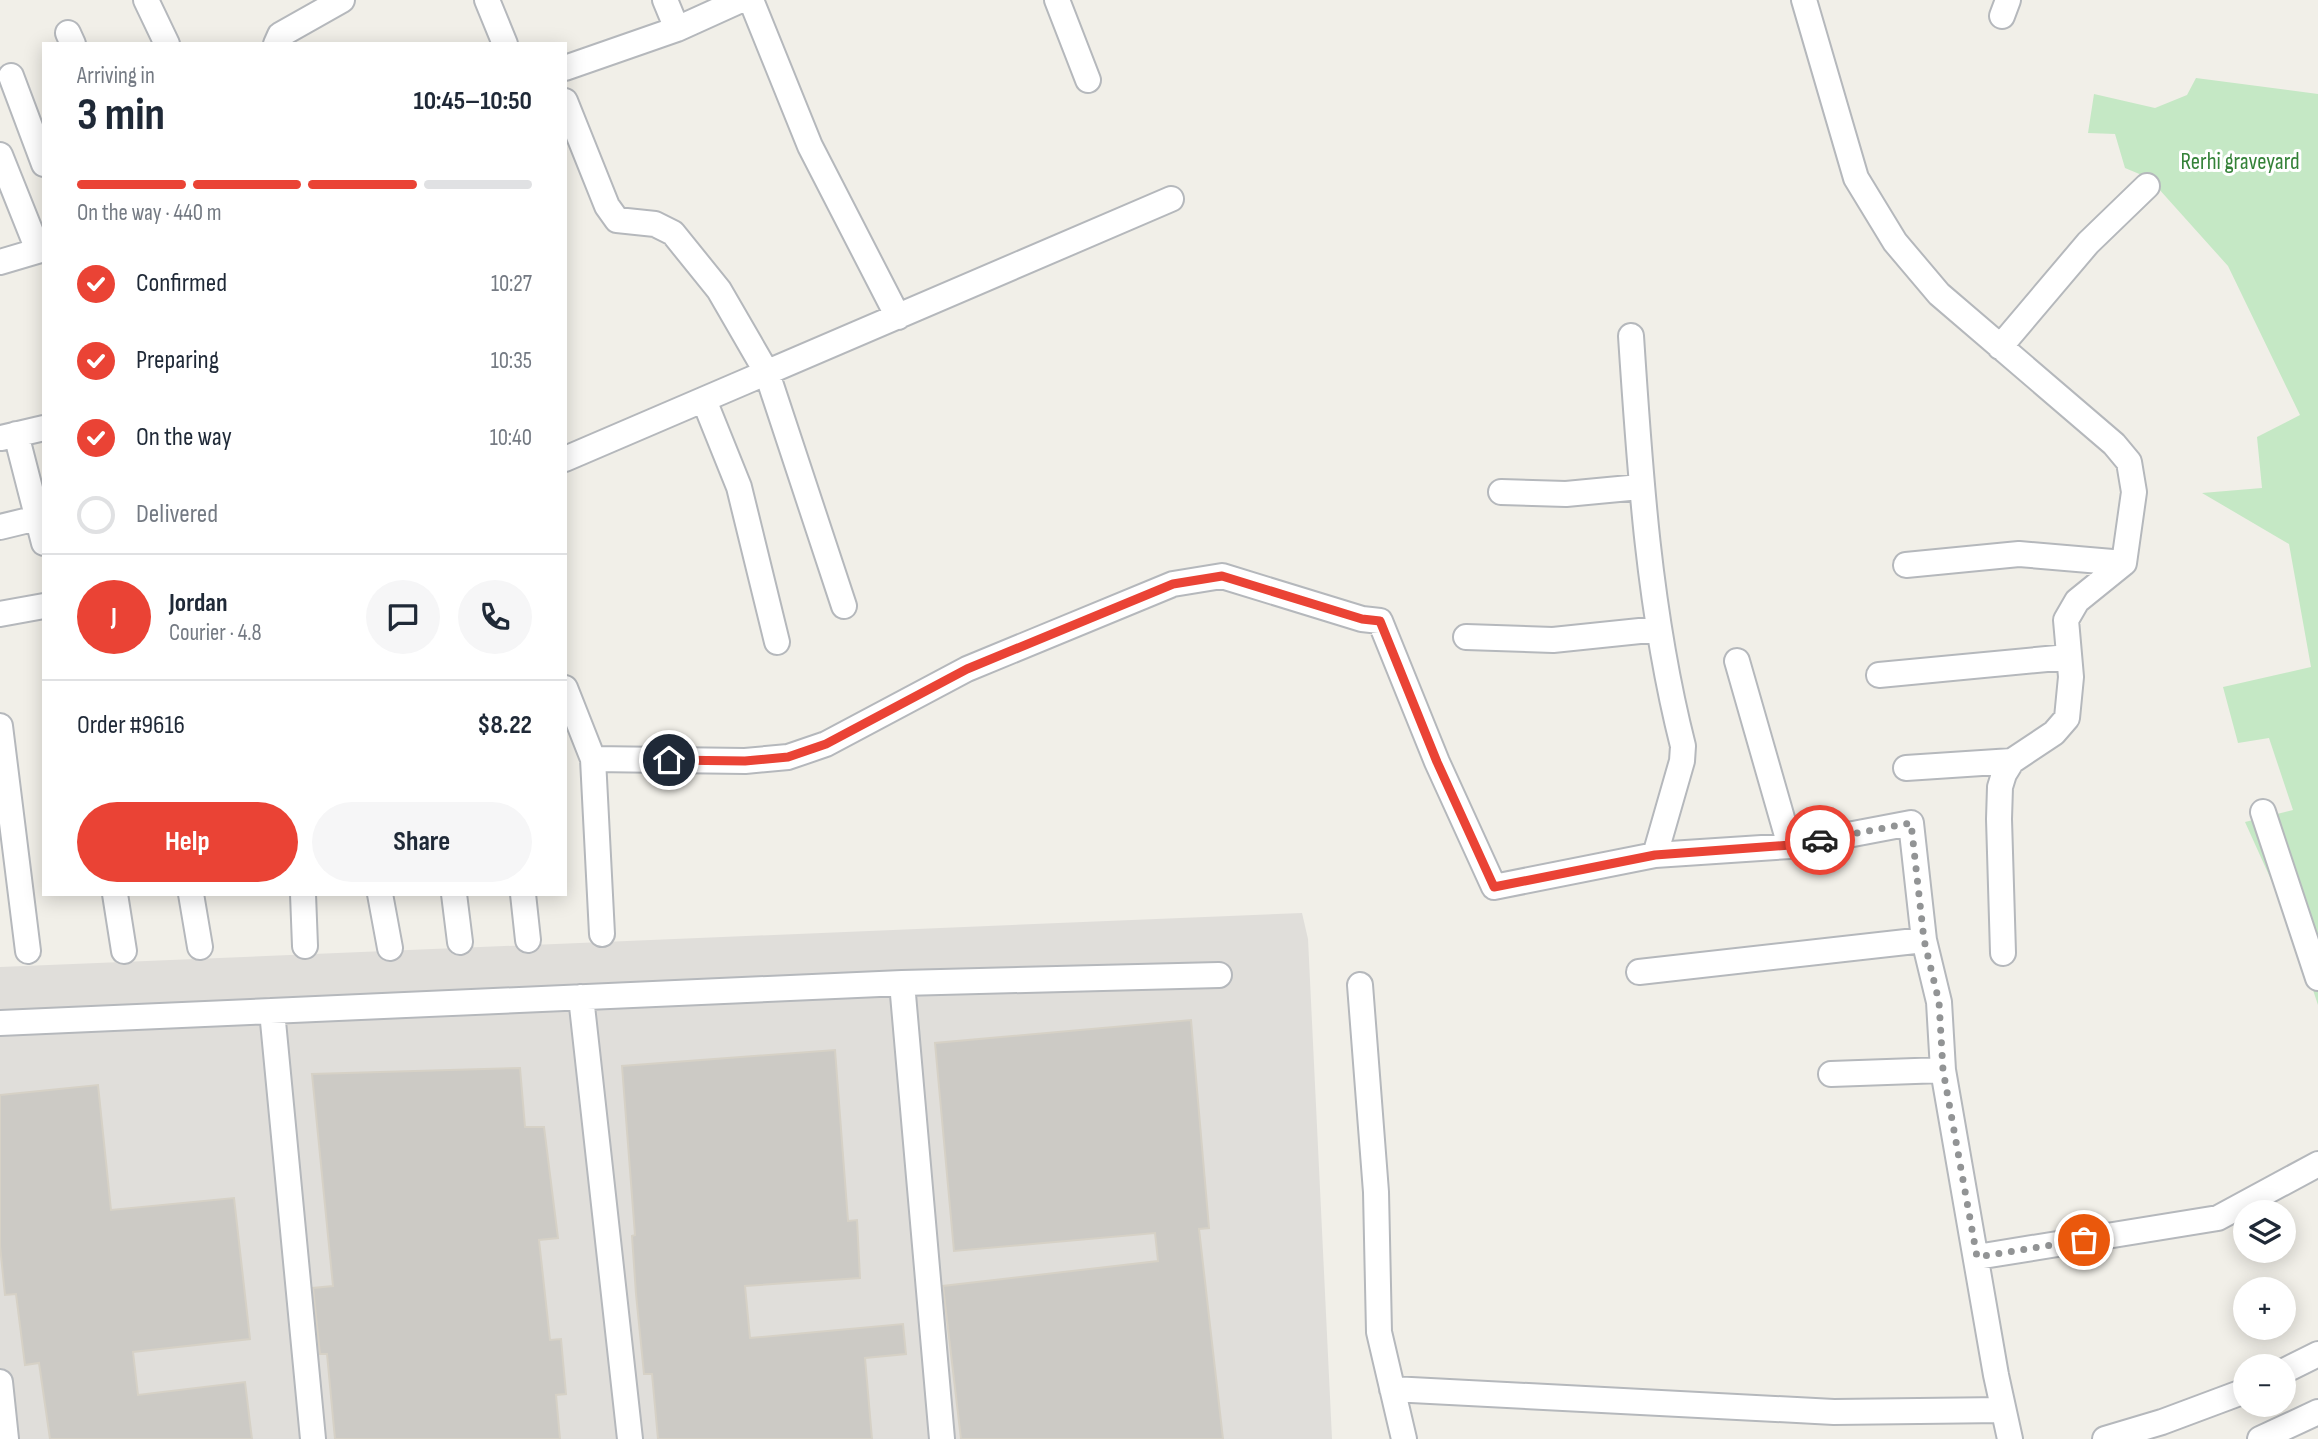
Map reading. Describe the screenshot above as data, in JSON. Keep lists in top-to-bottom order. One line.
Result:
{"parks":["Rerhi graveyard"],"page":{"heading":["3 min","Arriving in","10:45–10:50"],"panel":["Jordan","Courier · 4.8","Order #9616","$8.22"],"bar":"On the way · 440 m","list":[["Confirmed","10:27"],["Preparing","10:35"],["On the way","10:40"],"Delivered"],"round":"J","buttons":["Help","Share"],"map_buttons":["+","−"]}}
